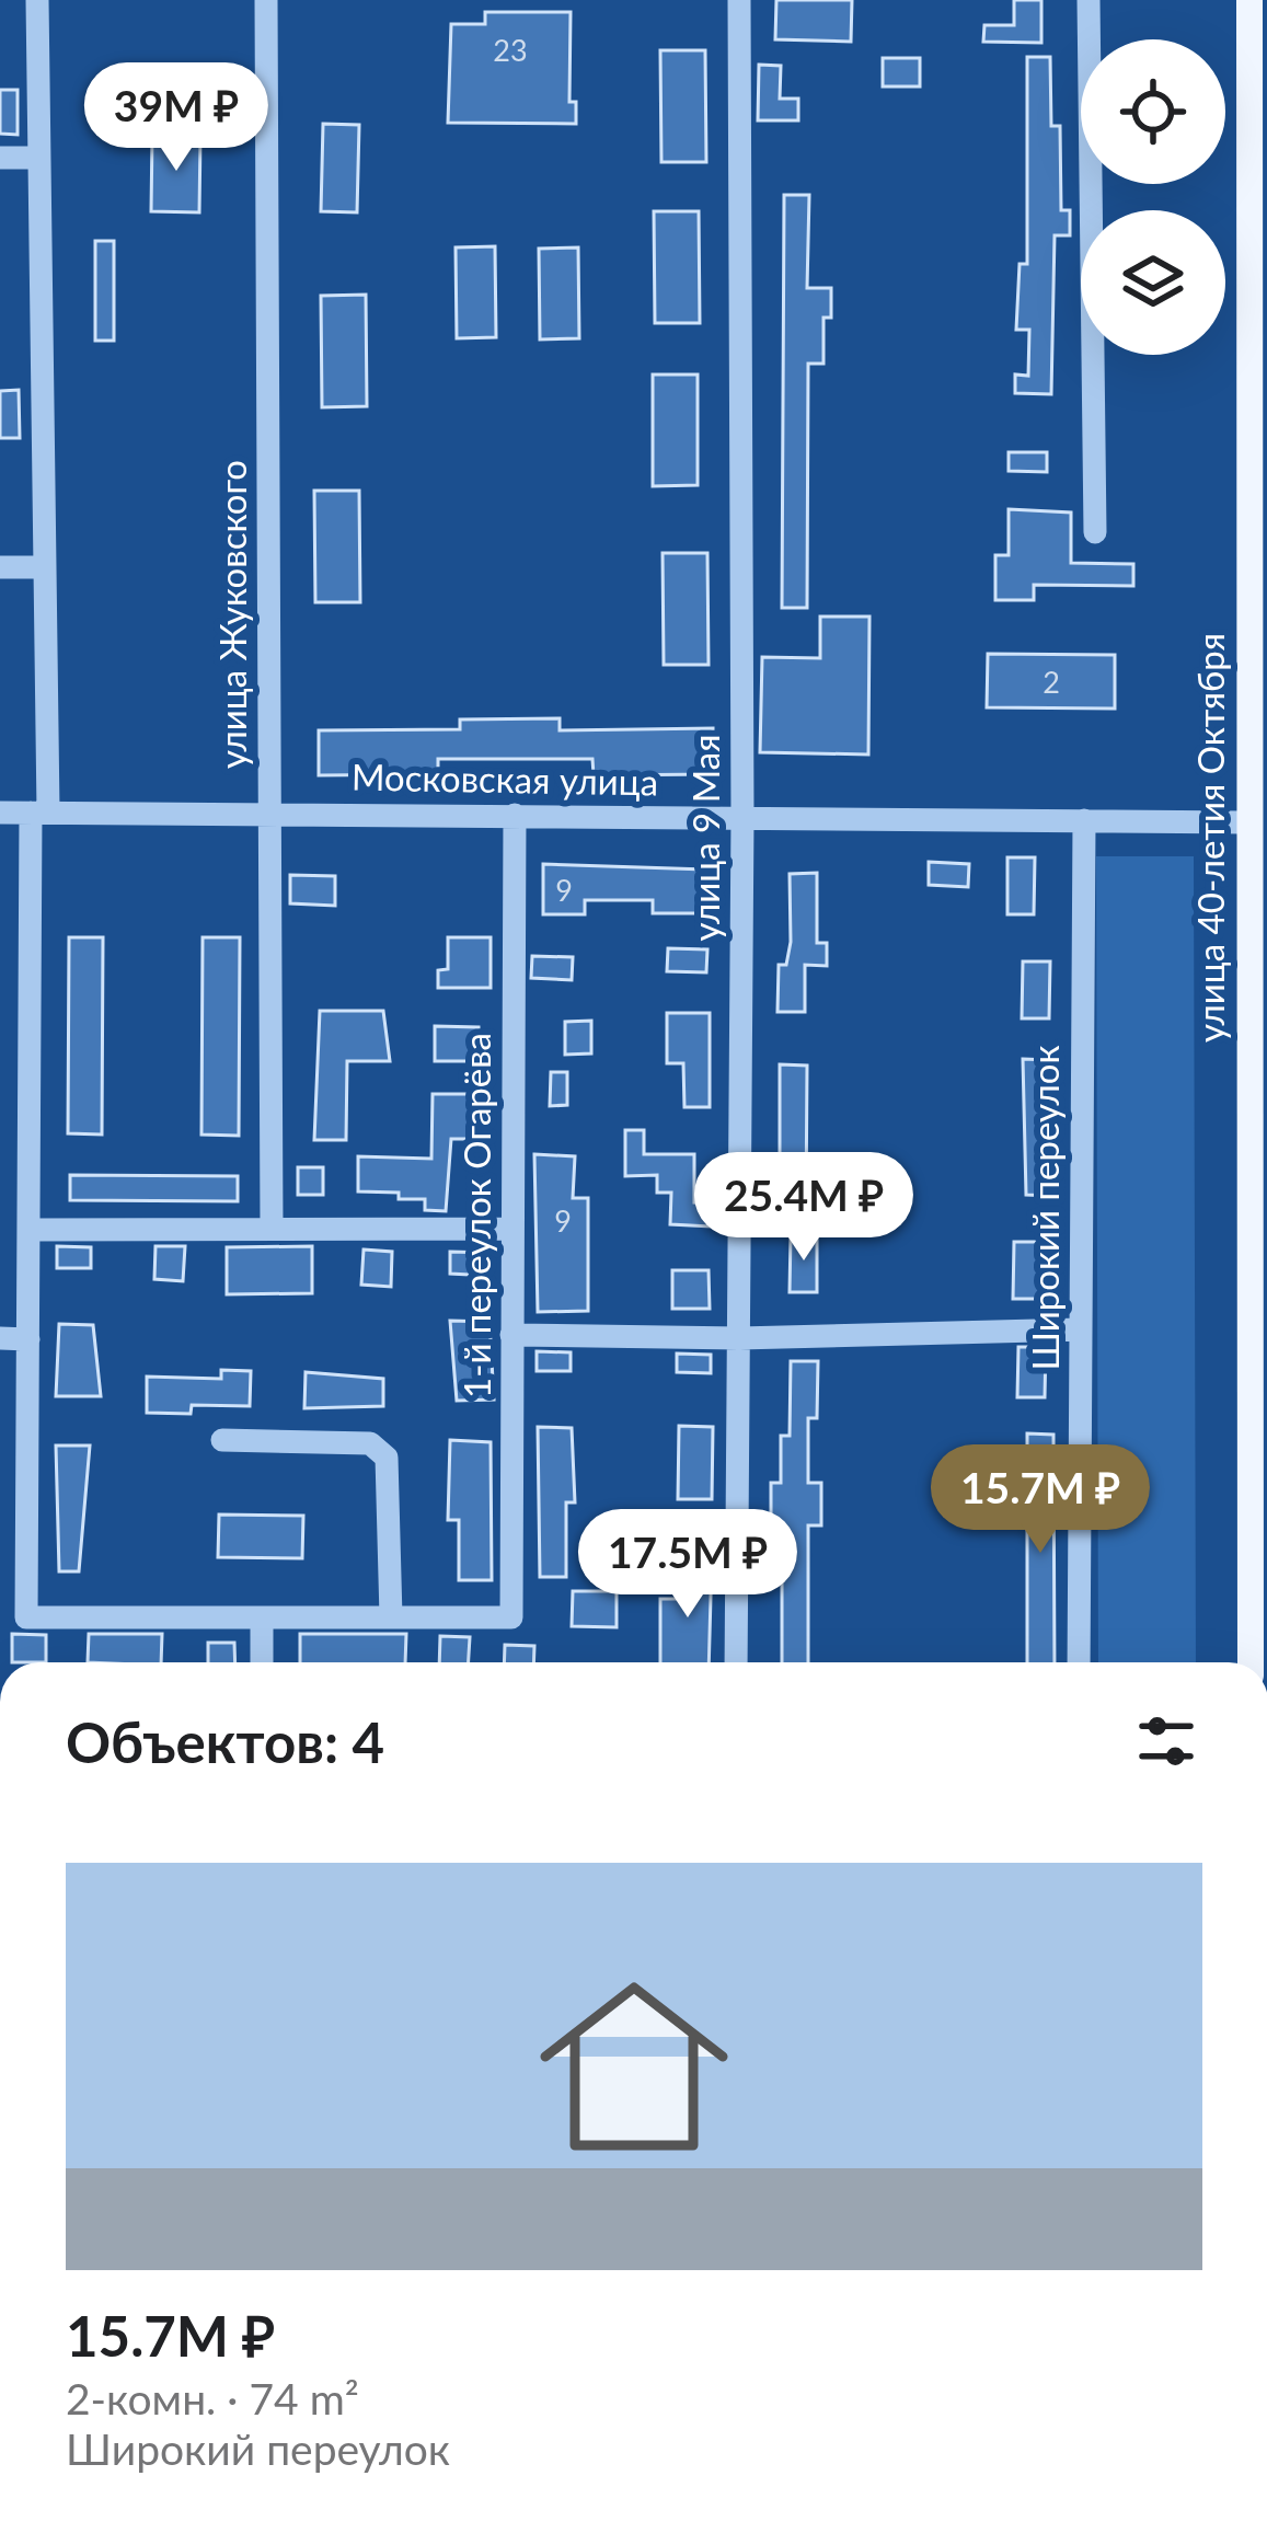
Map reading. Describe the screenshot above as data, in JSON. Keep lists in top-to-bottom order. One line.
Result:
{"streets":{"main road":["улица 40-летия Октября"],"street":["улица Жуковского","Московская улица","улица 9 Мая","Широкий переулок","1-й переулок Огарёва"]},"crossings":[["улица Жуковского","Московская улица"],["Московская улица","улица 9 Мая"],["Московская улица","улица 40-летия Октября"],["Московская улица","Широкий переулок"],["Московская улица","1-й переулок Огарёва"]],"house_numbers":["23","2","9","9"],"page":{"price":["39M ₽","25.4M ₽","15.7M ₽","17.5M ₽"],"heading":"Объектов: 4","list":[{"name":"15.7M ₽","note":"2-комн. · 74 m² · Широкий переулок"}]}}
